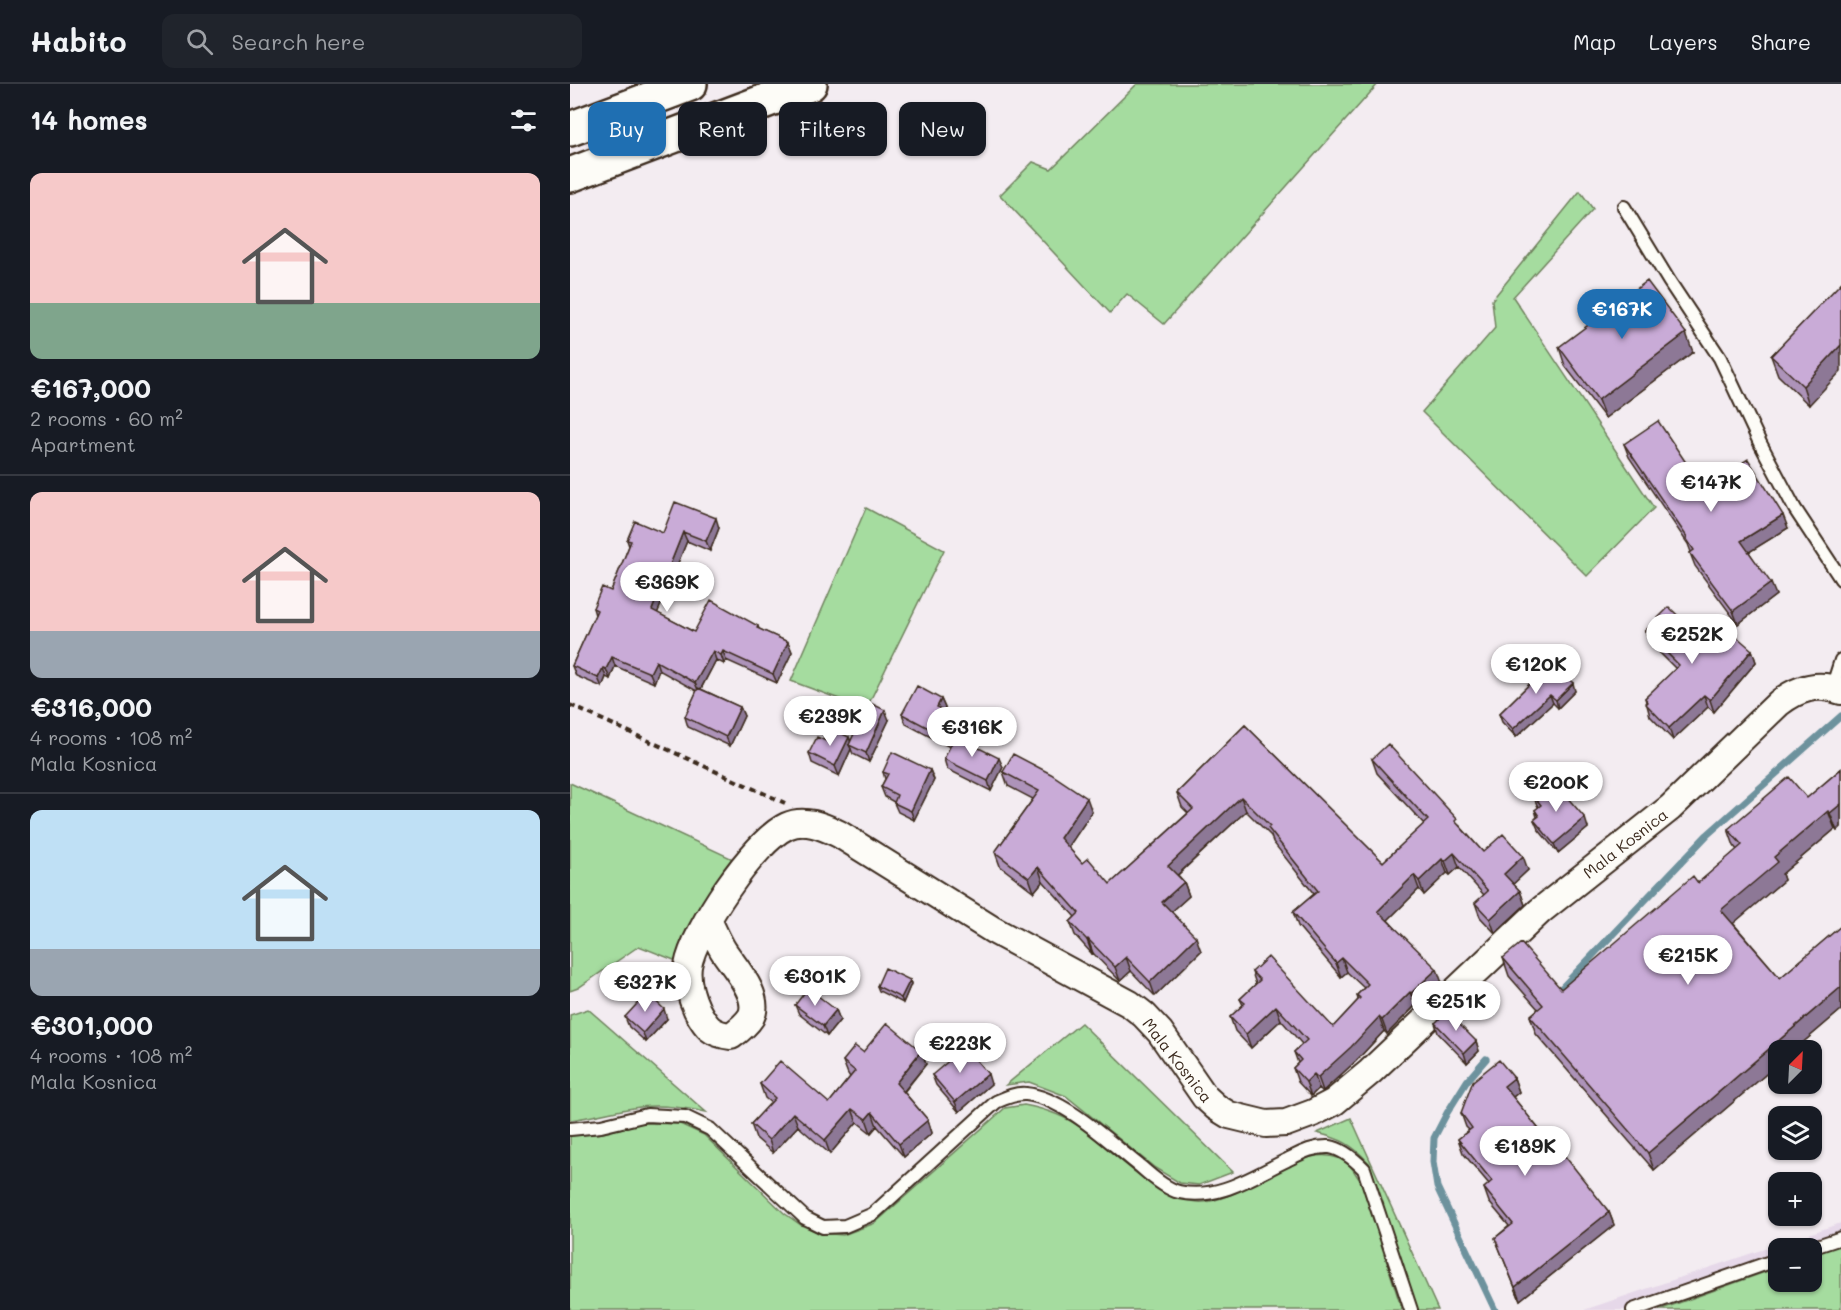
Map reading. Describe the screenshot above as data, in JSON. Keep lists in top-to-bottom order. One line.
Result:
{"streets":{"street":["Mala Kosnica"]},"north":"top right","page":{"header":"Habito","search":"Search here","nav":["Map","Layers","Share"],"heading":"14 homes","chip":["Buy","Rent","Filters","New"],"list":[{"name":"€167,000","note":"2 rooms · 60 m² · Apartment"},{"name":"€316,000","note":"4 rooms · 108 m² · Mala Kosnica"},{"name":"€301,000","note":"4 rooms · 108 m² · Mala Kosnica"}],"price":["€167K","€147K","€369K","€252K","€120K","€239K","€316K","€200K","€215K","€301K","€327K","€251K","€223K","€189K"],"map_buttons":["+","−"]}}
